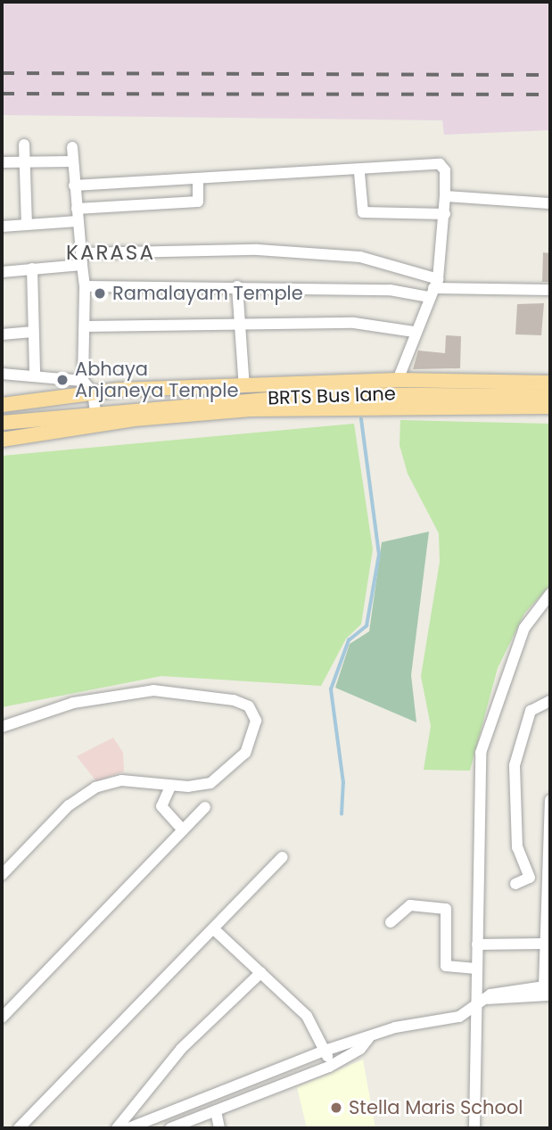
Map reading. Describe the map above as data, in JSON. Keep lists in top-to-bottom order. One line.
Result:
{"streets":{"main road":["BRTS Bus lane"]},"districts":["KARASA"],"places":["Ramalayam Temple","Abhaya Anjaneya Temple","Stella Maris School"]}
